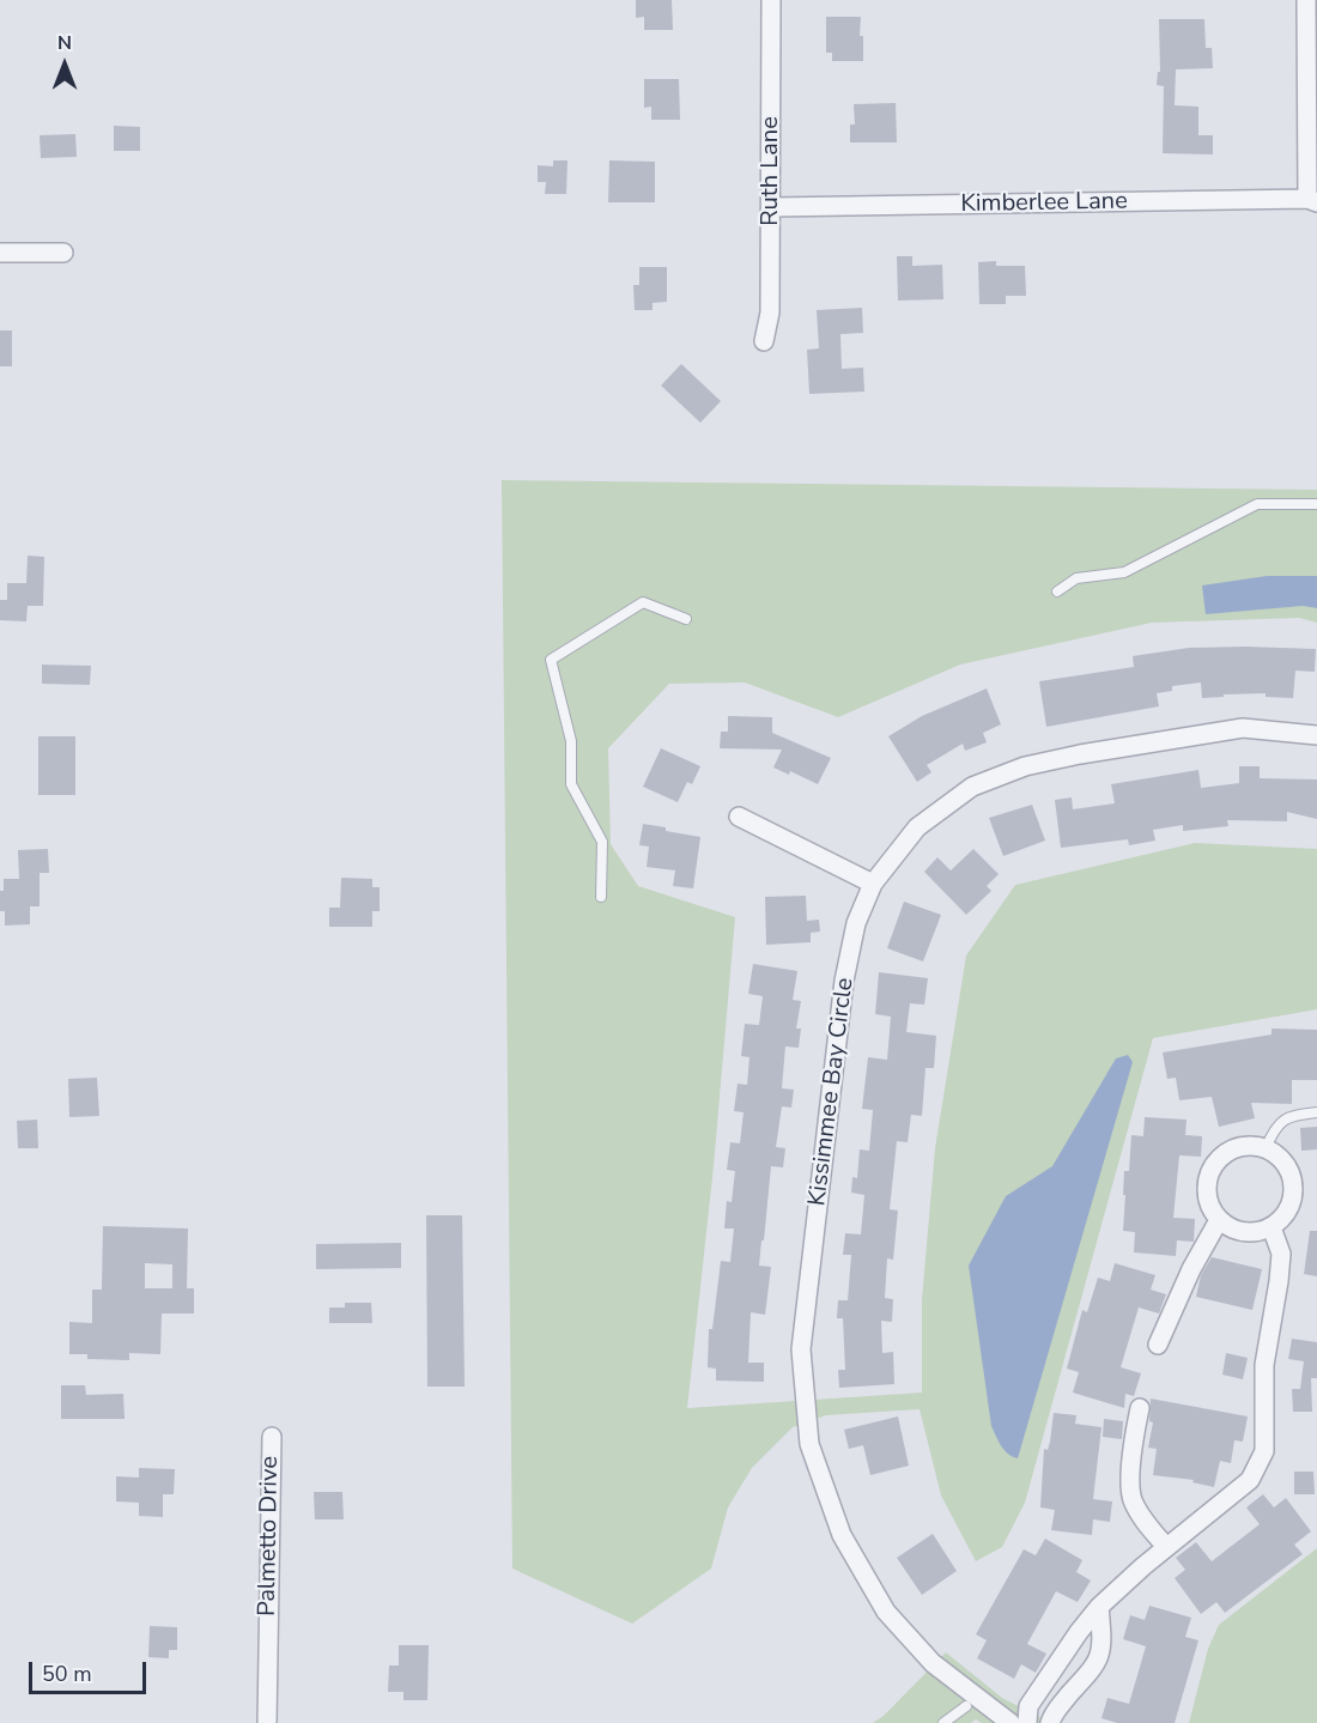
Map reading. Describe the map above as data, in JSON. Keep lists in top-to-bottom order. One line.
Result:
{"streets":{"street":["Ruth Lane","Kimberlee Lane","Kissimmee Bay Circle","Palmetto Drive"]},"crossings":[["Ruth Lane","Kimberlee Lane"]],"scale_bar":"50 m","north":"top"}
